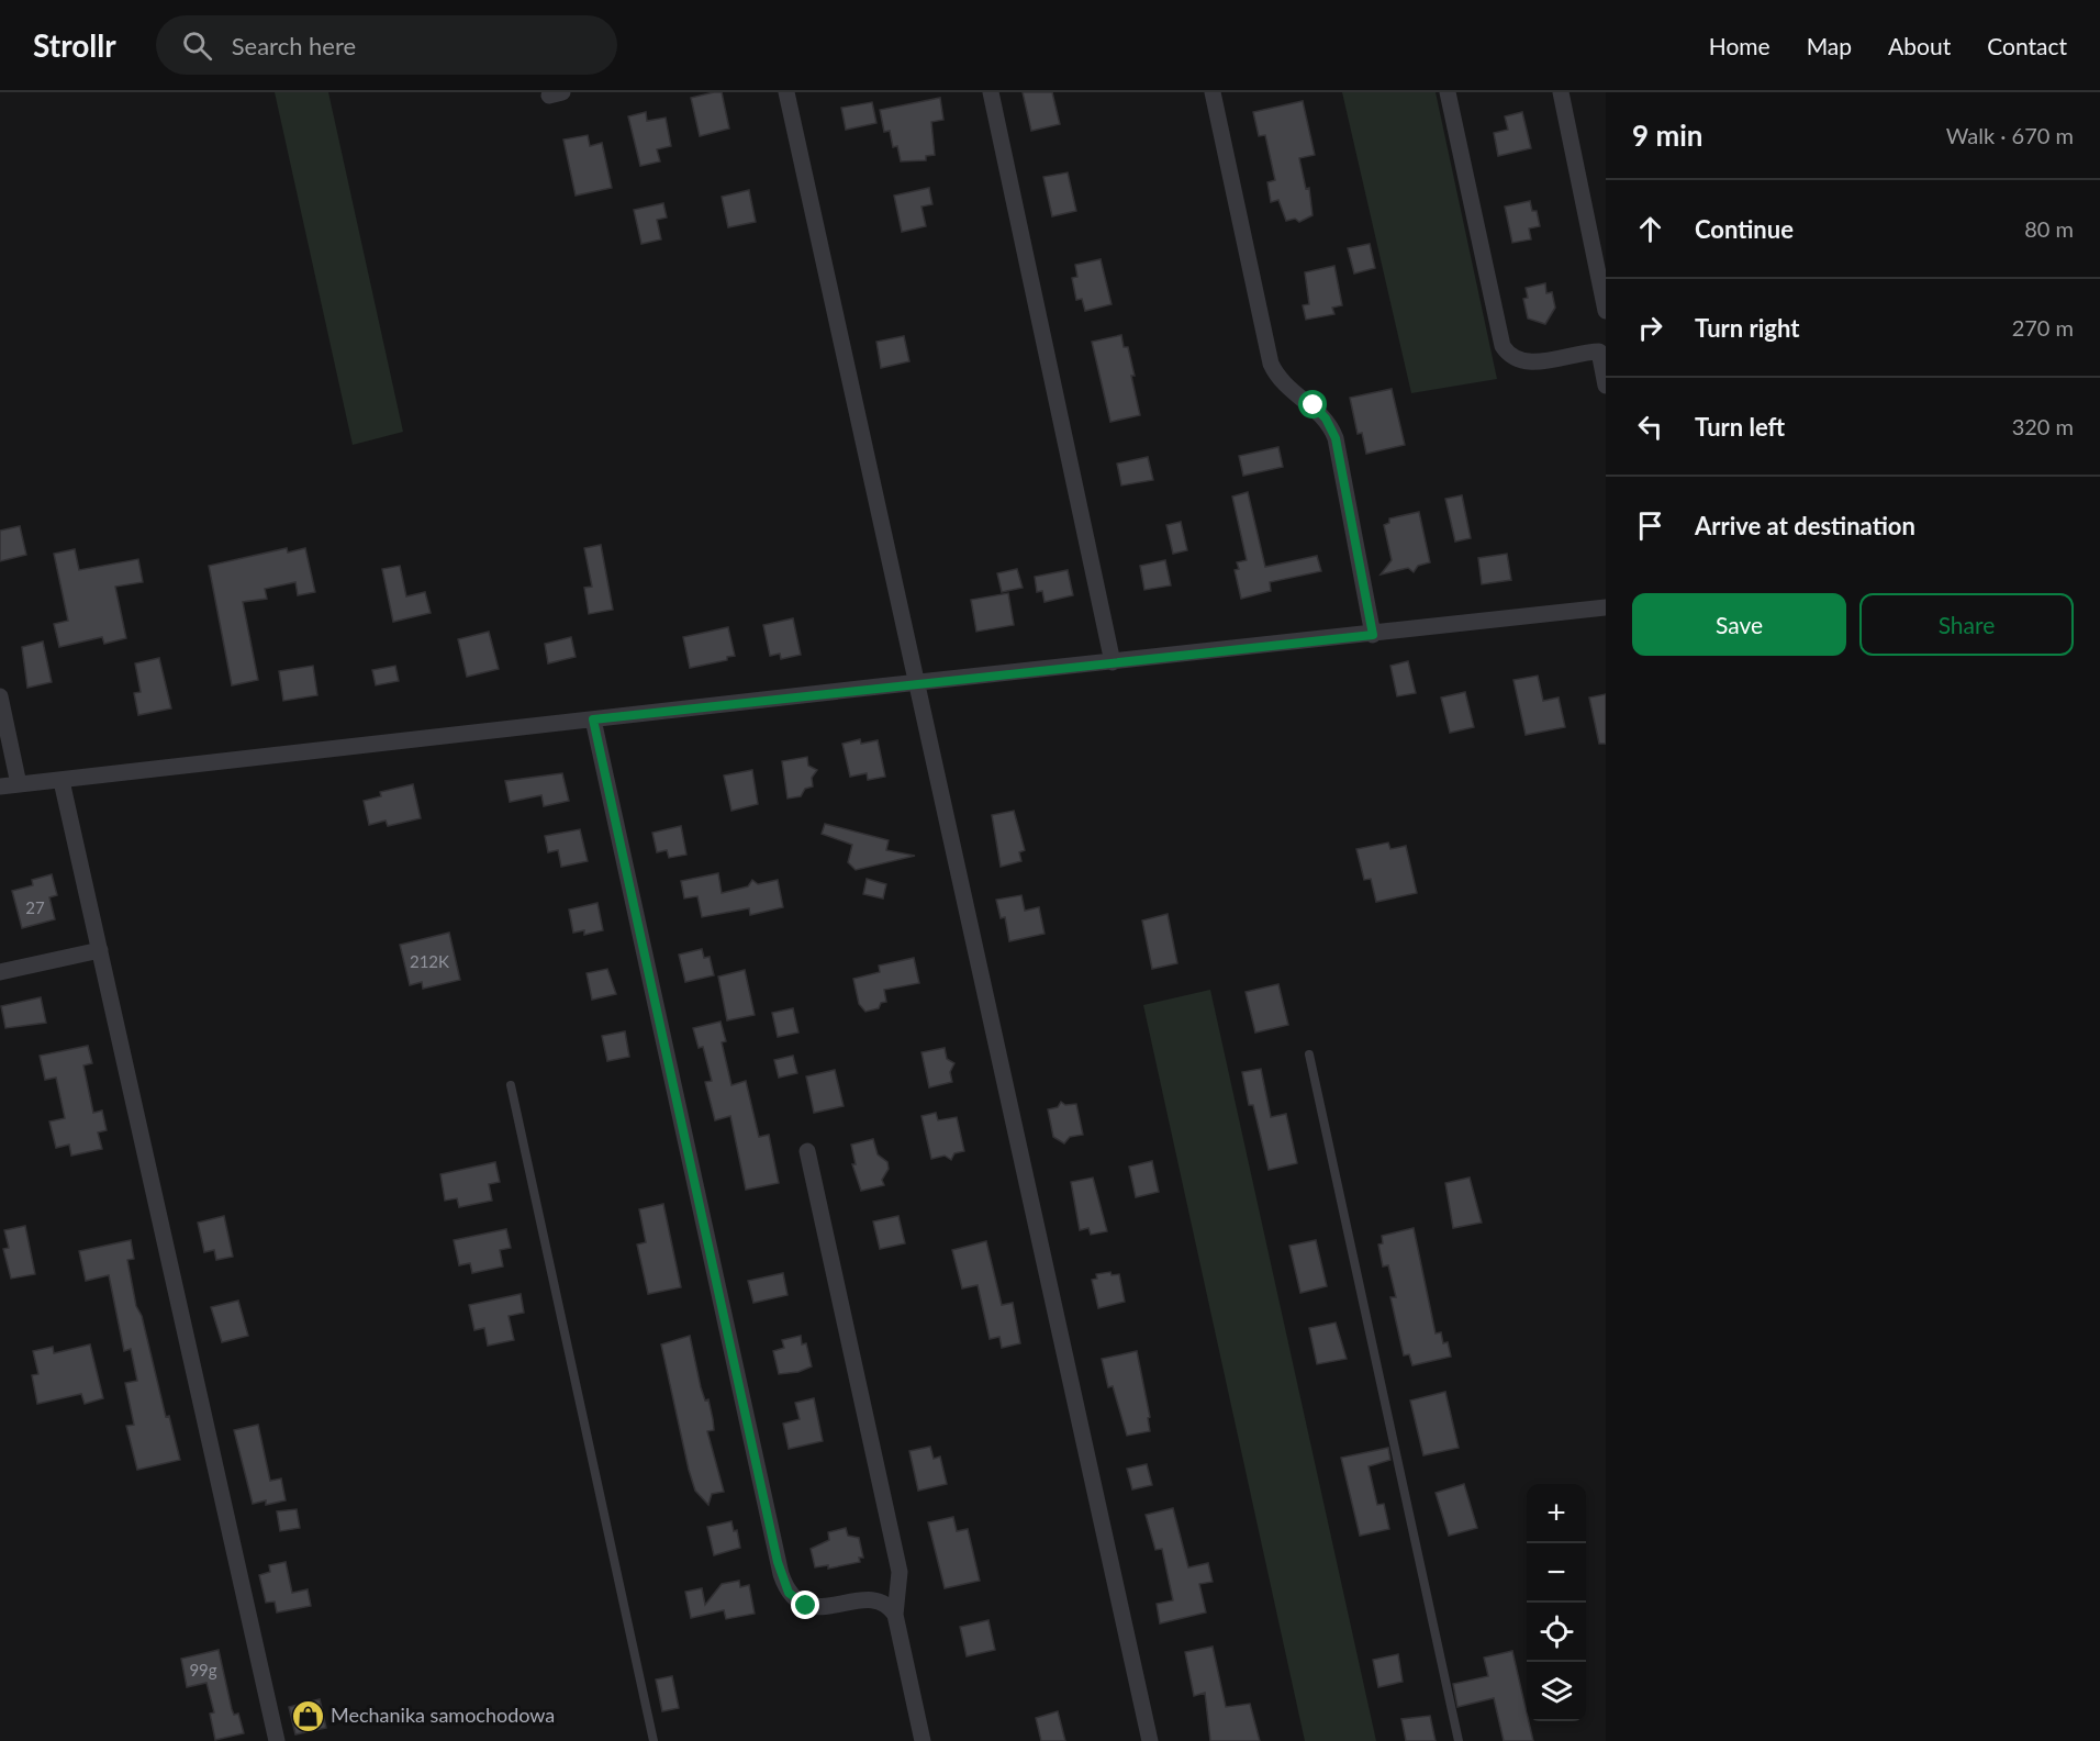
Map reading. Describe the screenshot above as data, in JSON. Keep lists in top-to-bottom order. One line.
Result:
{"places":{"shop":["Mechanika samochodowa"]},"house_numbers":["27","212K","99g"],"page":{"header":"Strollr","search":"Search here","nav":["Home","Map","About","Contact"],"heading":["9 min","Walk · 670 m"],"list":[["Continue","80 m"],["Turn right","270 m"],["Turn left","320 m"],"Arrive at destination"],"buttons":["Save","Share"],"map_buttons":["+","−"]}}
